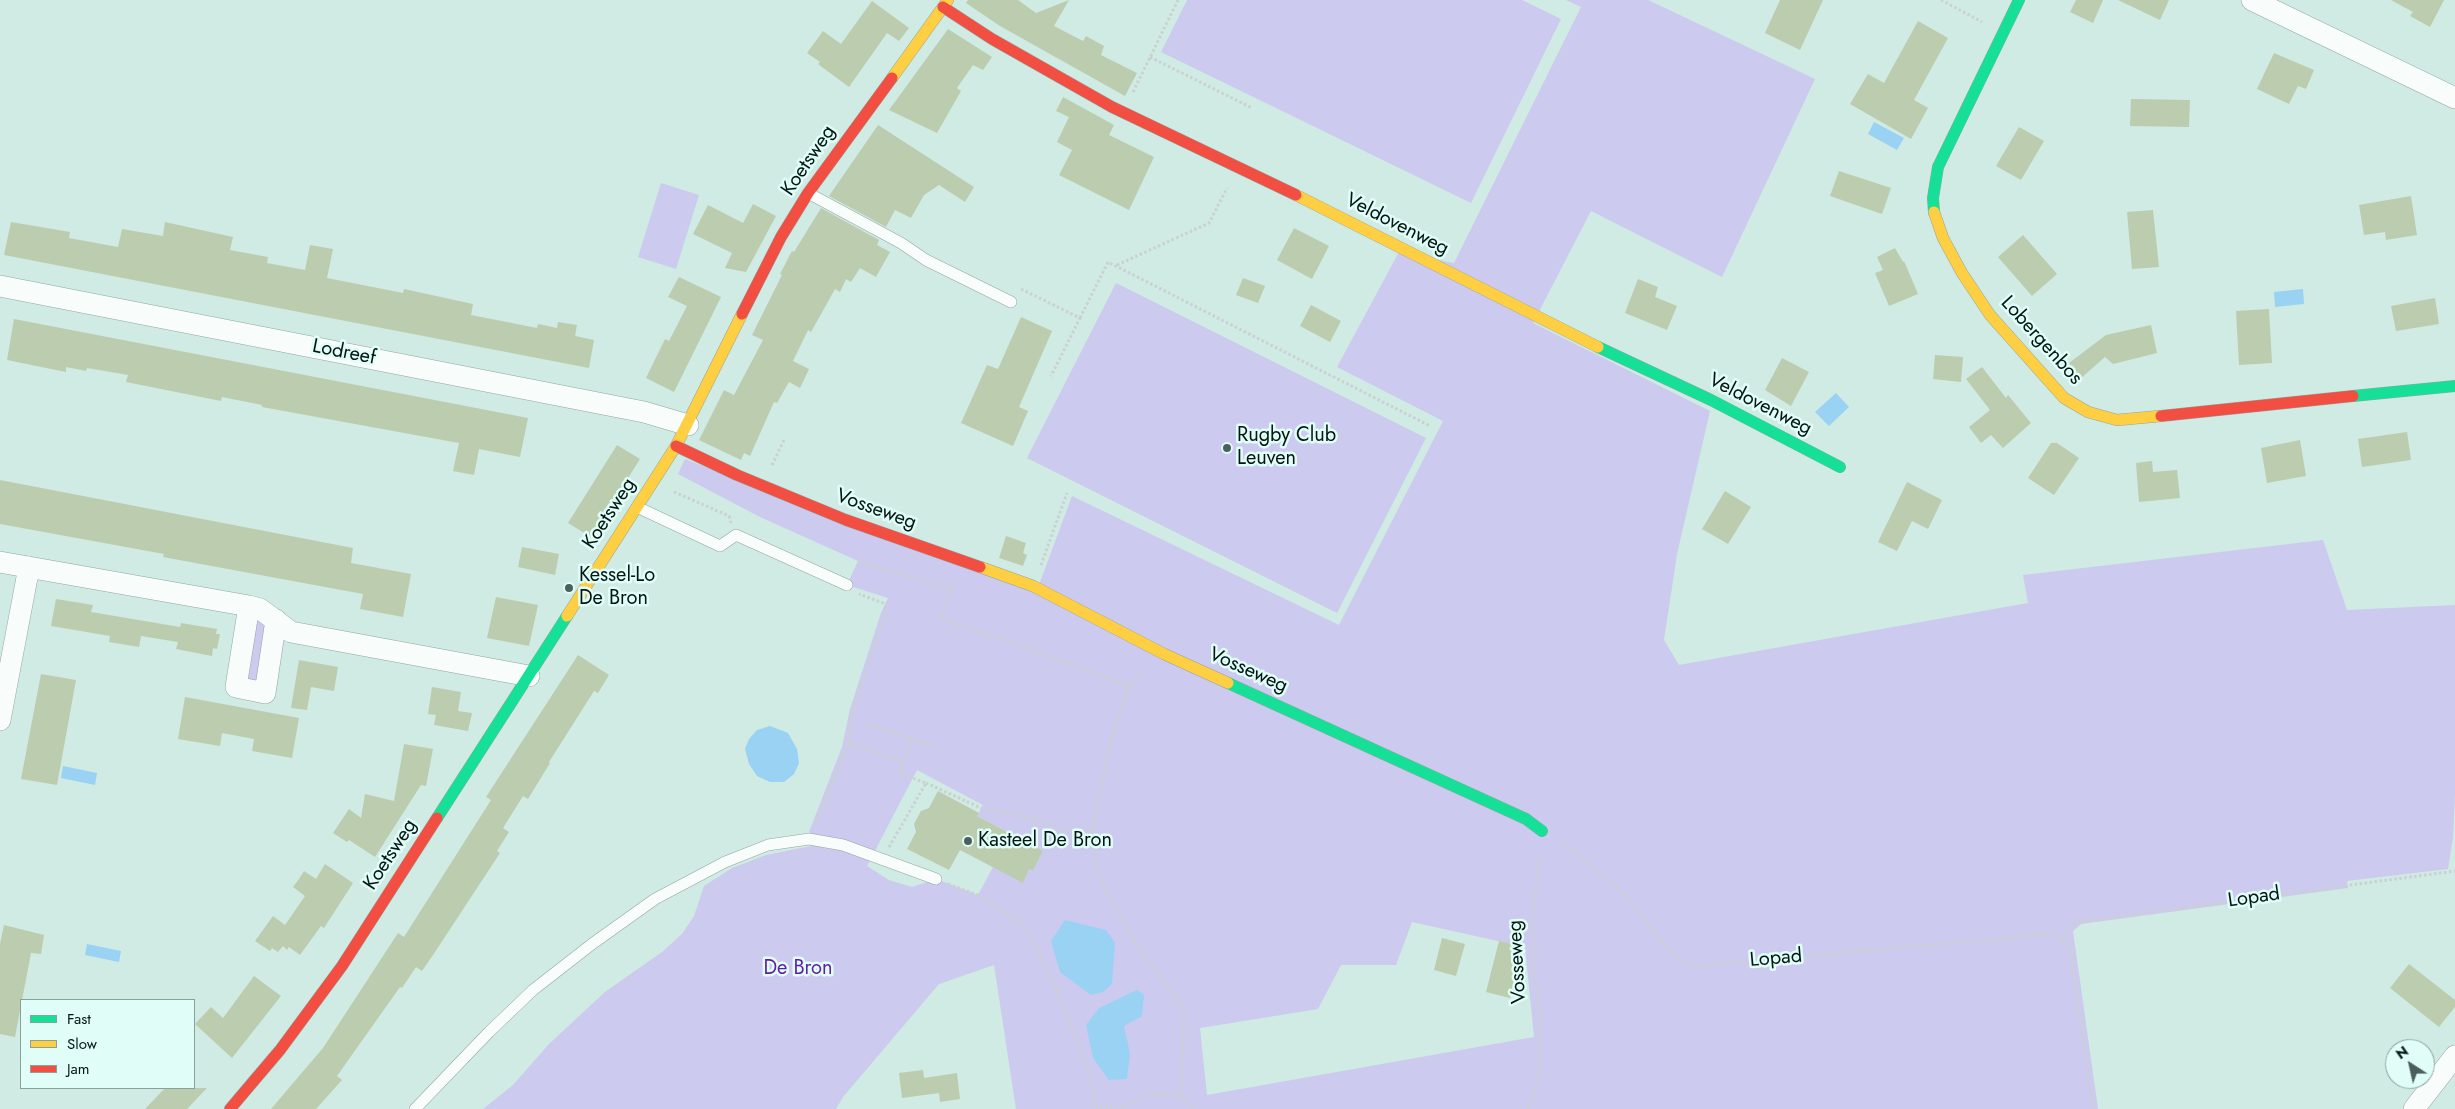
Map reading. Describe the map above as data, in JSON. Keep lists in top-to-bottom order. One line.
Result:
{"streets":{"street":["Koetsweg","Veldovenweg","Lobergenbos","Lodreef","Vosseweg"],"path":["Lopad"]},"crossings":[["Koetsweg","Veldovenweg"],["Koetsweg","Lodreef"],["Koetsweg","Vosseweg"],["Vosseweg","Lopad"]],"parks":["De Bron"],"places":["Rugby Club Leuven","Kessel-Lo De Bron","Kasteel De Bron"],"legend":["Fast","Slow","Jam"],"north":"top left"}
